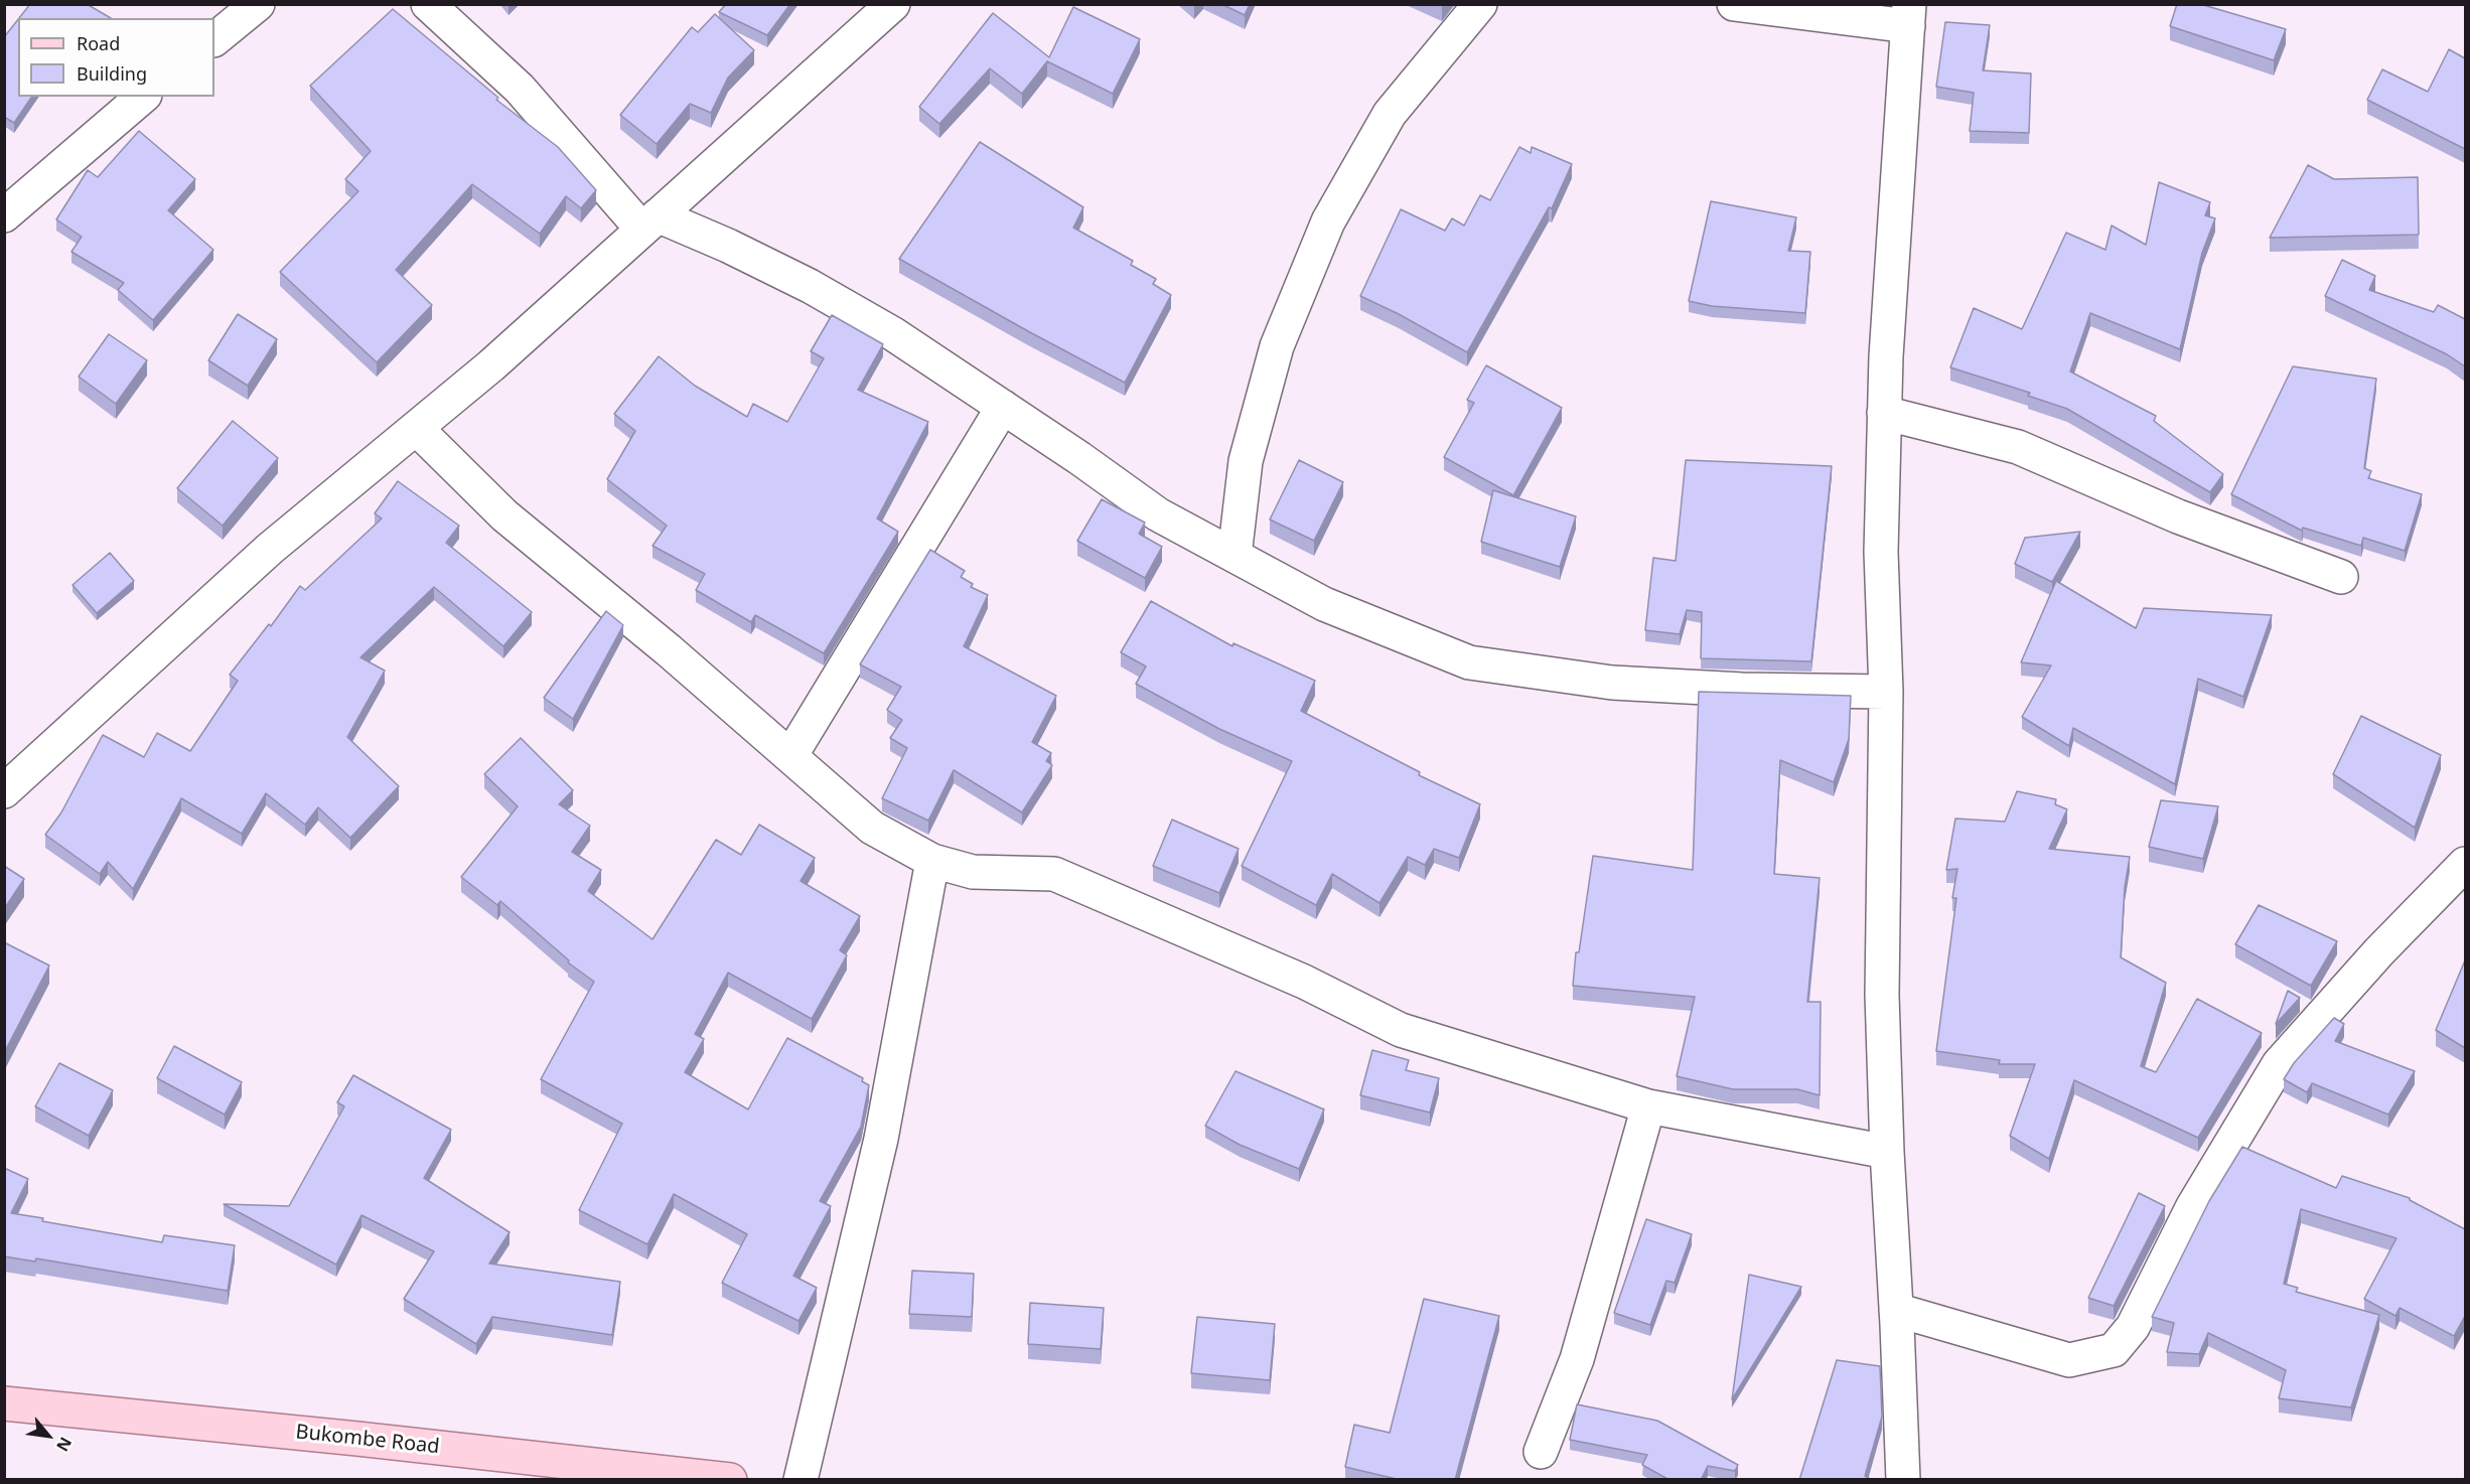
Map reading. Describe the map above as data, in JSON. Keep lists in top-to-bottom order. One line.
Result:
{"streets":{"main road":["Bukombe Road"]},"legend":["Road","Building"],"north":"bottom right"}
